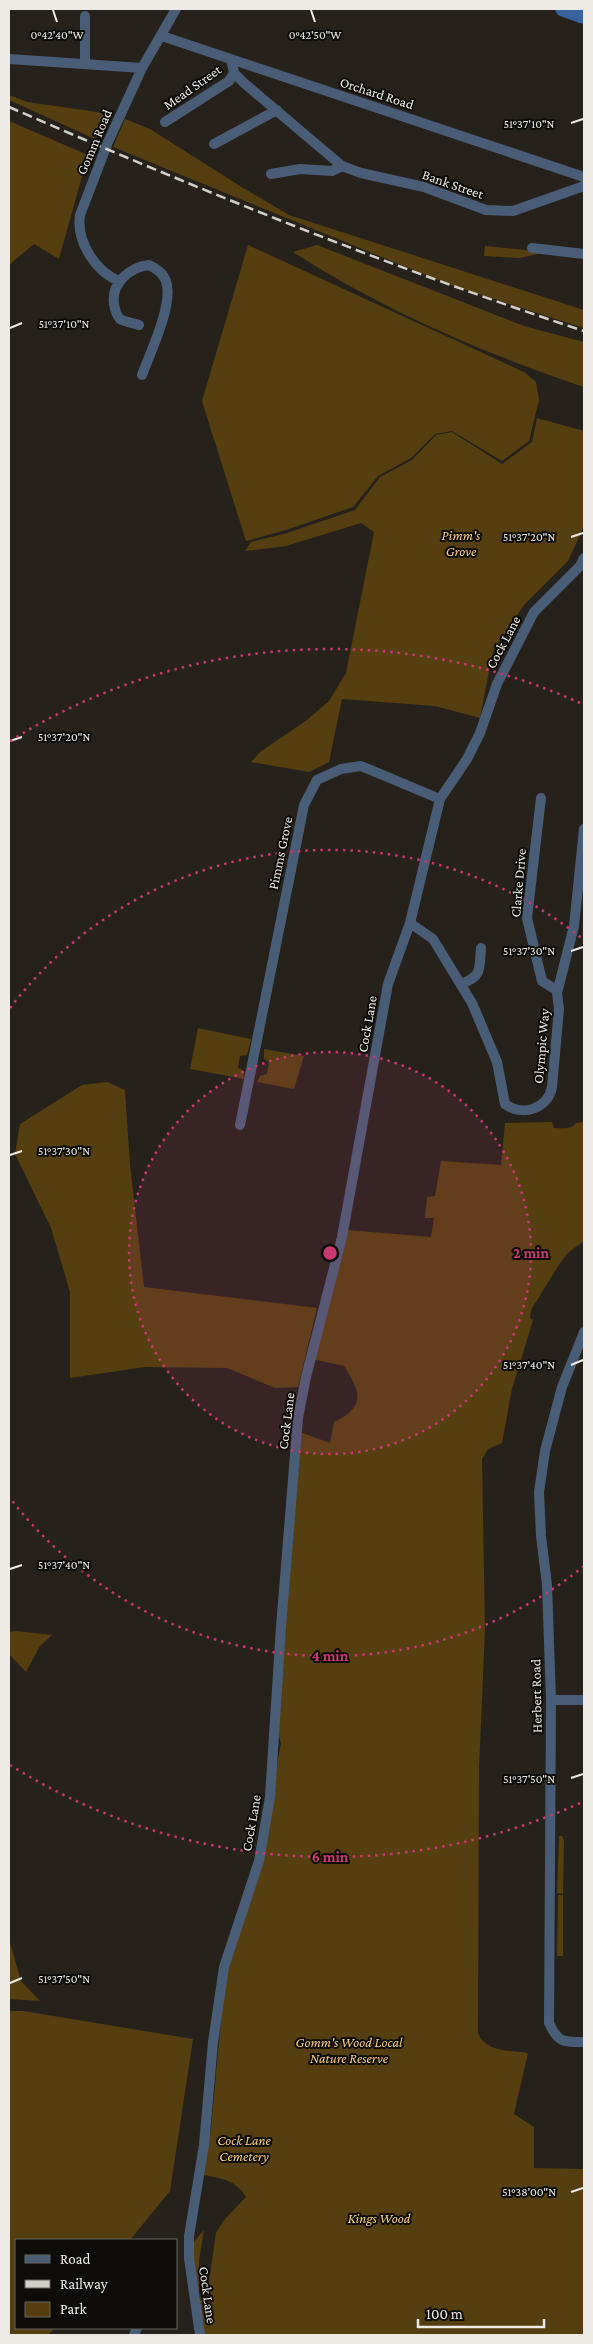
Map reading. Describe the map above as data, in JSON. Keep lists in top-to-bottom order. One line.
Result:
{"streets":{"street":["Mead Street","Orchard Road","Gomm Road","Bank Street","Cock Lane","Pimms Grove","Clarke Drive","Olympic Way","Herbert Road"]},"crossings":[["Mead Street","Bank Street"],["Orchard Road","Gomm Road"],["Cock Lane","Pimms Grove"],["Cock Lane","Olympic Way"],["Clarke Drive","Olympic Way"]],"parks":["Pimm's Grove","Gomm's Wood Local Nature Reserve","Cock Lane Cemetery","Kings Wood"],"legend":["Road","Railway","Park"],"scale_bar":"100 m","coordinates":["0°42'50\"W","0°42'40\"W","51°37'10\"N","51°37'20\"N","51°37'30\"N","51°37'40\"N","51°37'50\"N","51°38'00\"N"],"rings":["2 min","4 min","6 min"]}
